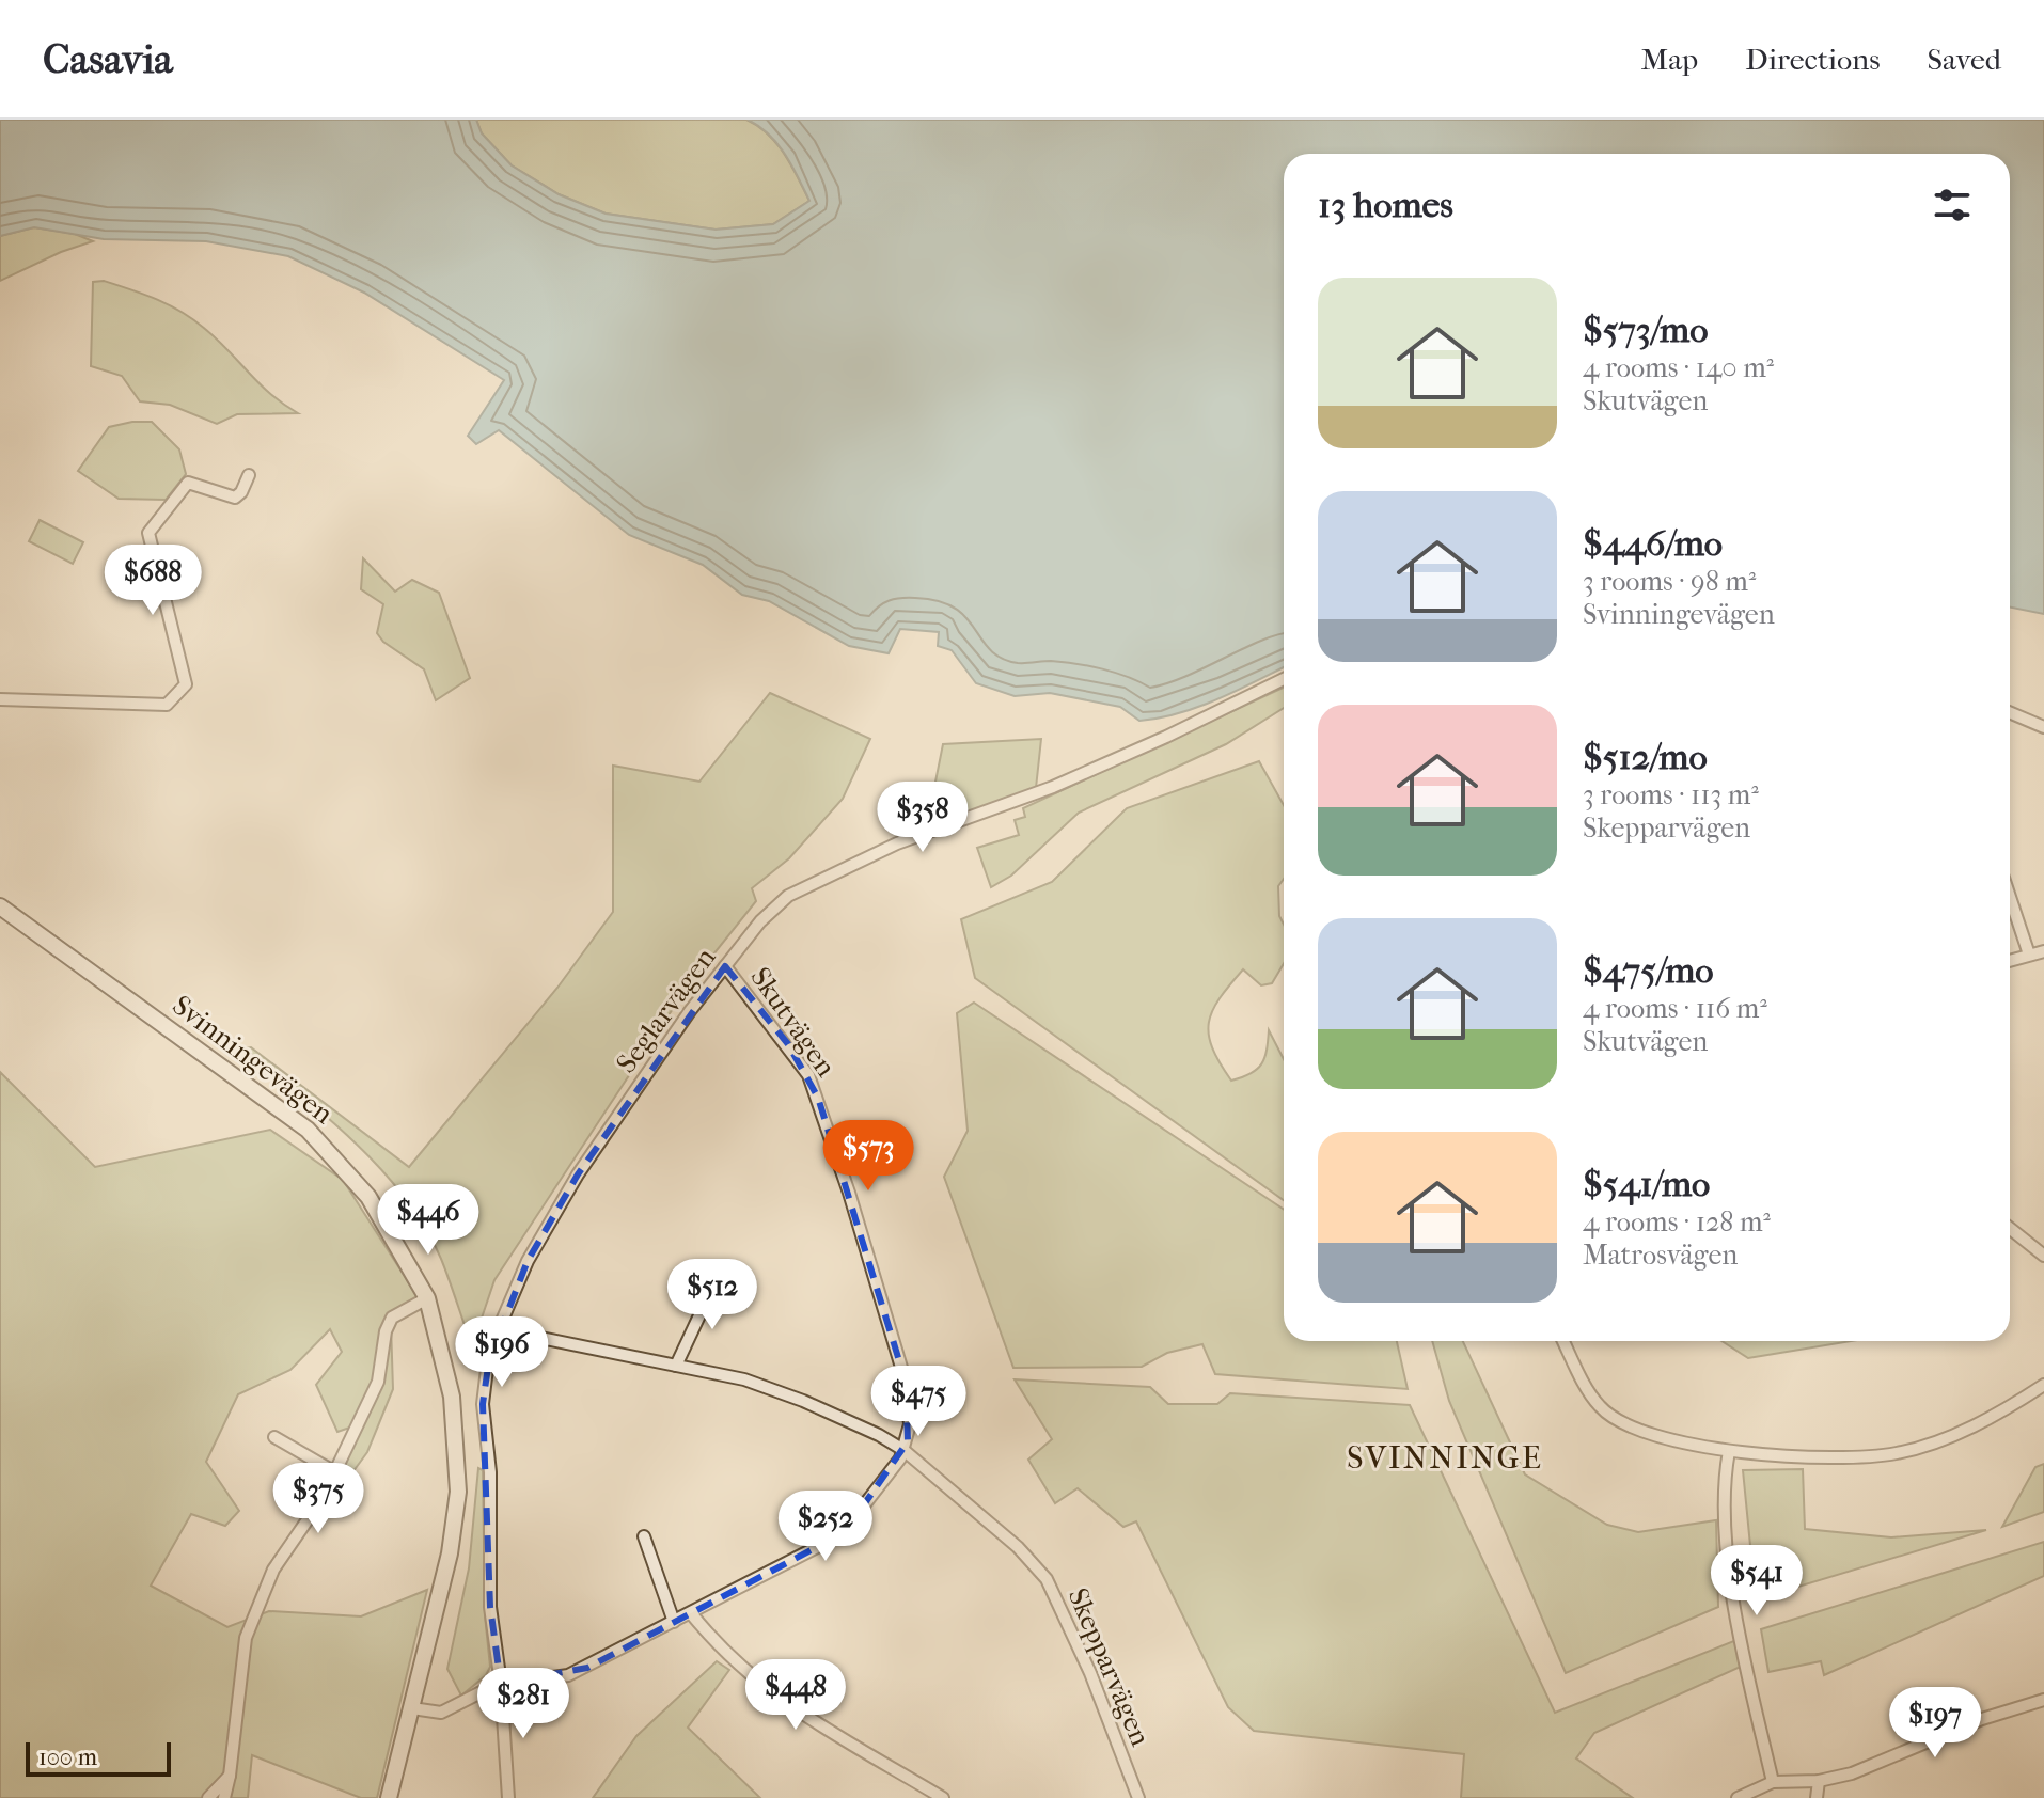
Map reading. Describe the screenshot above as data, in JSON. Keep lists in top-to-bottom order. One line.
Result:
{"streets":{"main road":["Svinningevägen"],"street":["Seglarvägen","Skutvägen","Skepparvägen"]},"crossings":[["Seglarvägen","Skutvägen"],["Seglarvägen","Skepparvägen"],["Skutvägen","Skepparvägen"]],"districts":["SVINNINGE"],"scale_bar":"100 m","page":{"header":"Casavia","nav":["Map","Directions","Saved"],"heading":"13 homes","list":[{"name":"$573/mo","note":"4 rooms · 140 m² · Skutvägen"},{"name":"$446/mo","note":"3 rooms · 98 m² · Svinningevägen"},{"name":"$512/mo","note":"3 rooms · 113 m² · Skepparvägen"},{"name":"$475/mo","note":"4 rooms · 116 m² · Skutvägen"},{"name":"$541/mo","note":"4 rooms · 128 m² · Matrosvägen"}],"price":["$688","$358","$573","$446","$512","$196","$475","$375","$252","$541","$448","$281","$197"],"scale":"100 m"}}
